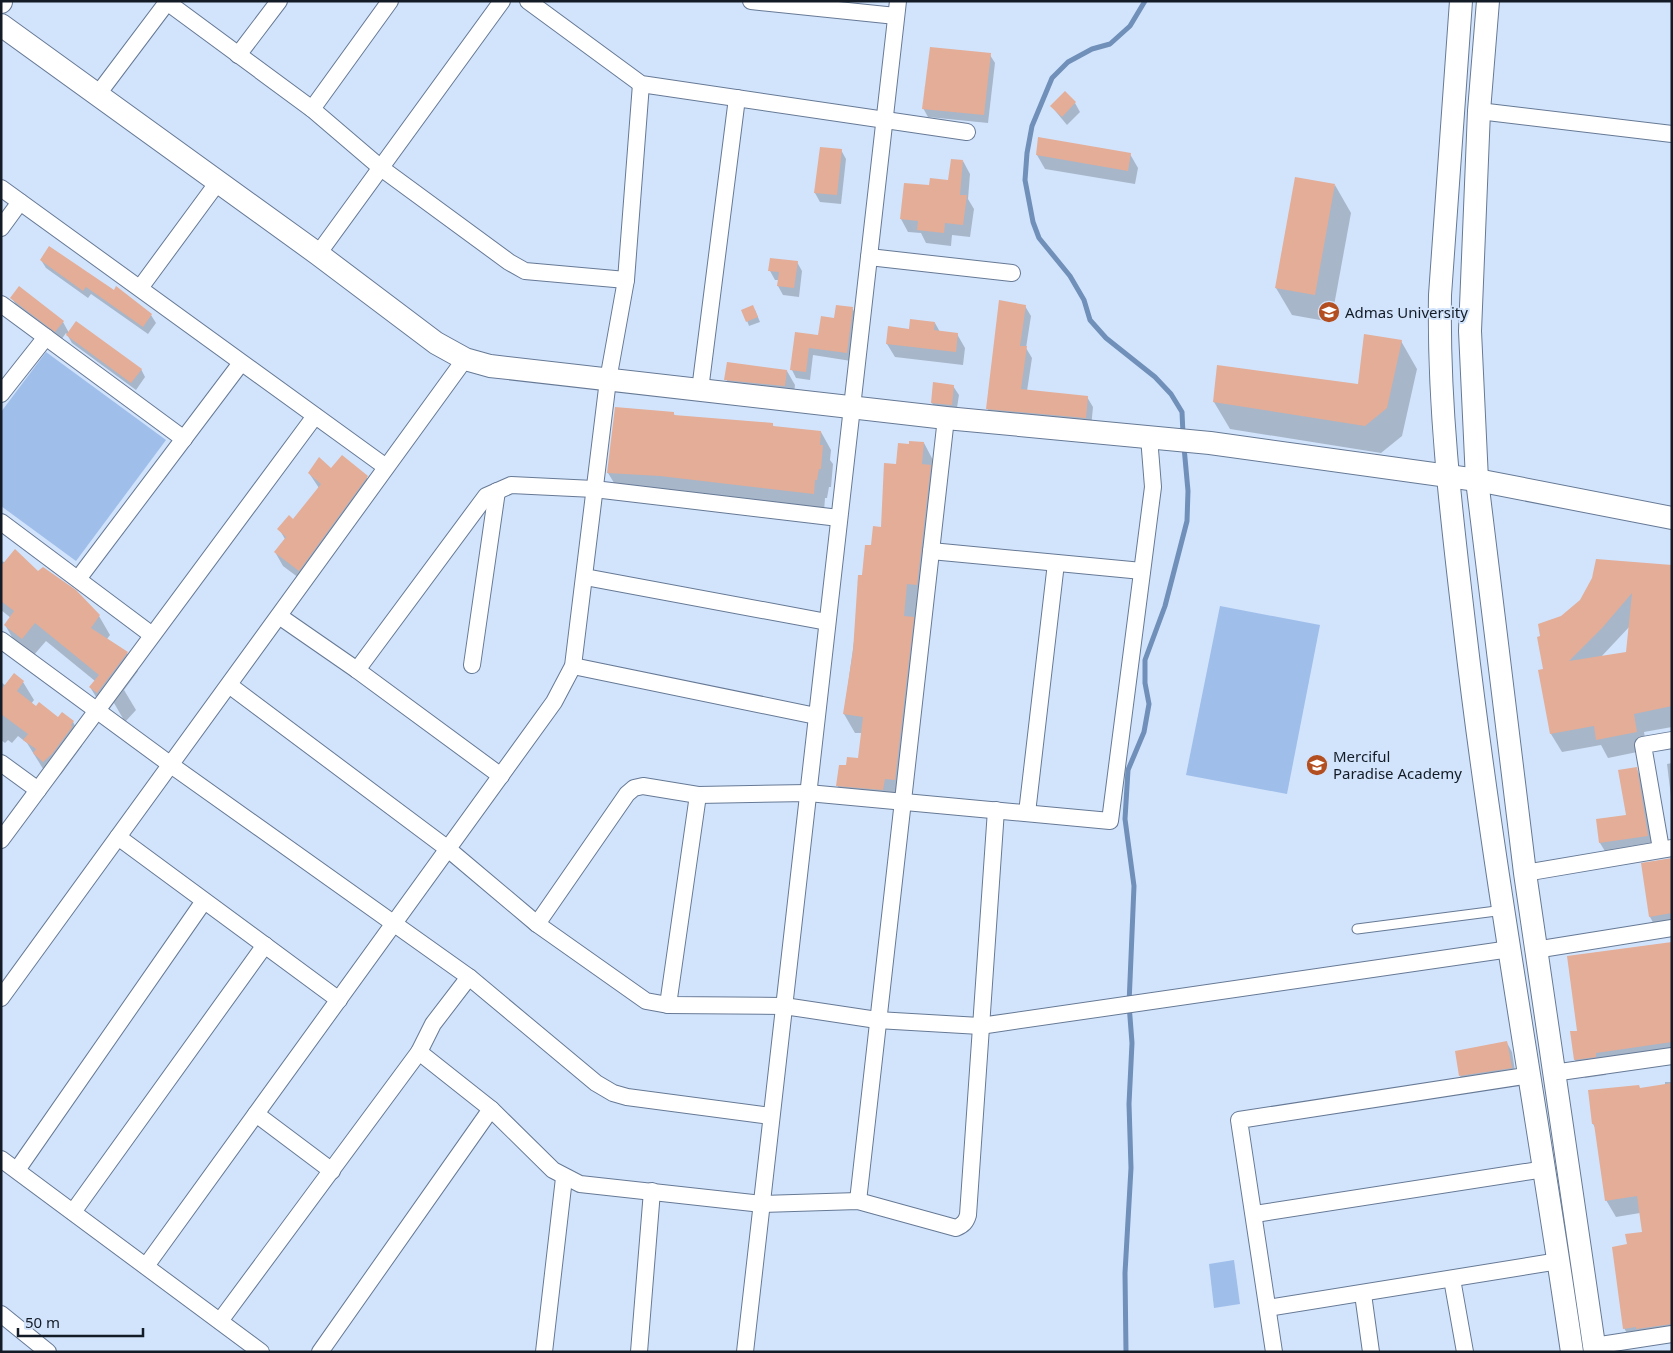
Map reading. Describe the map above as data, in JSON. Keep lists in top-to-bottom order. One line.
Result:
{"places":{"school or university":["Admas University","Merciful Paradise Academy"]},"scale_bar":"50 m"}
